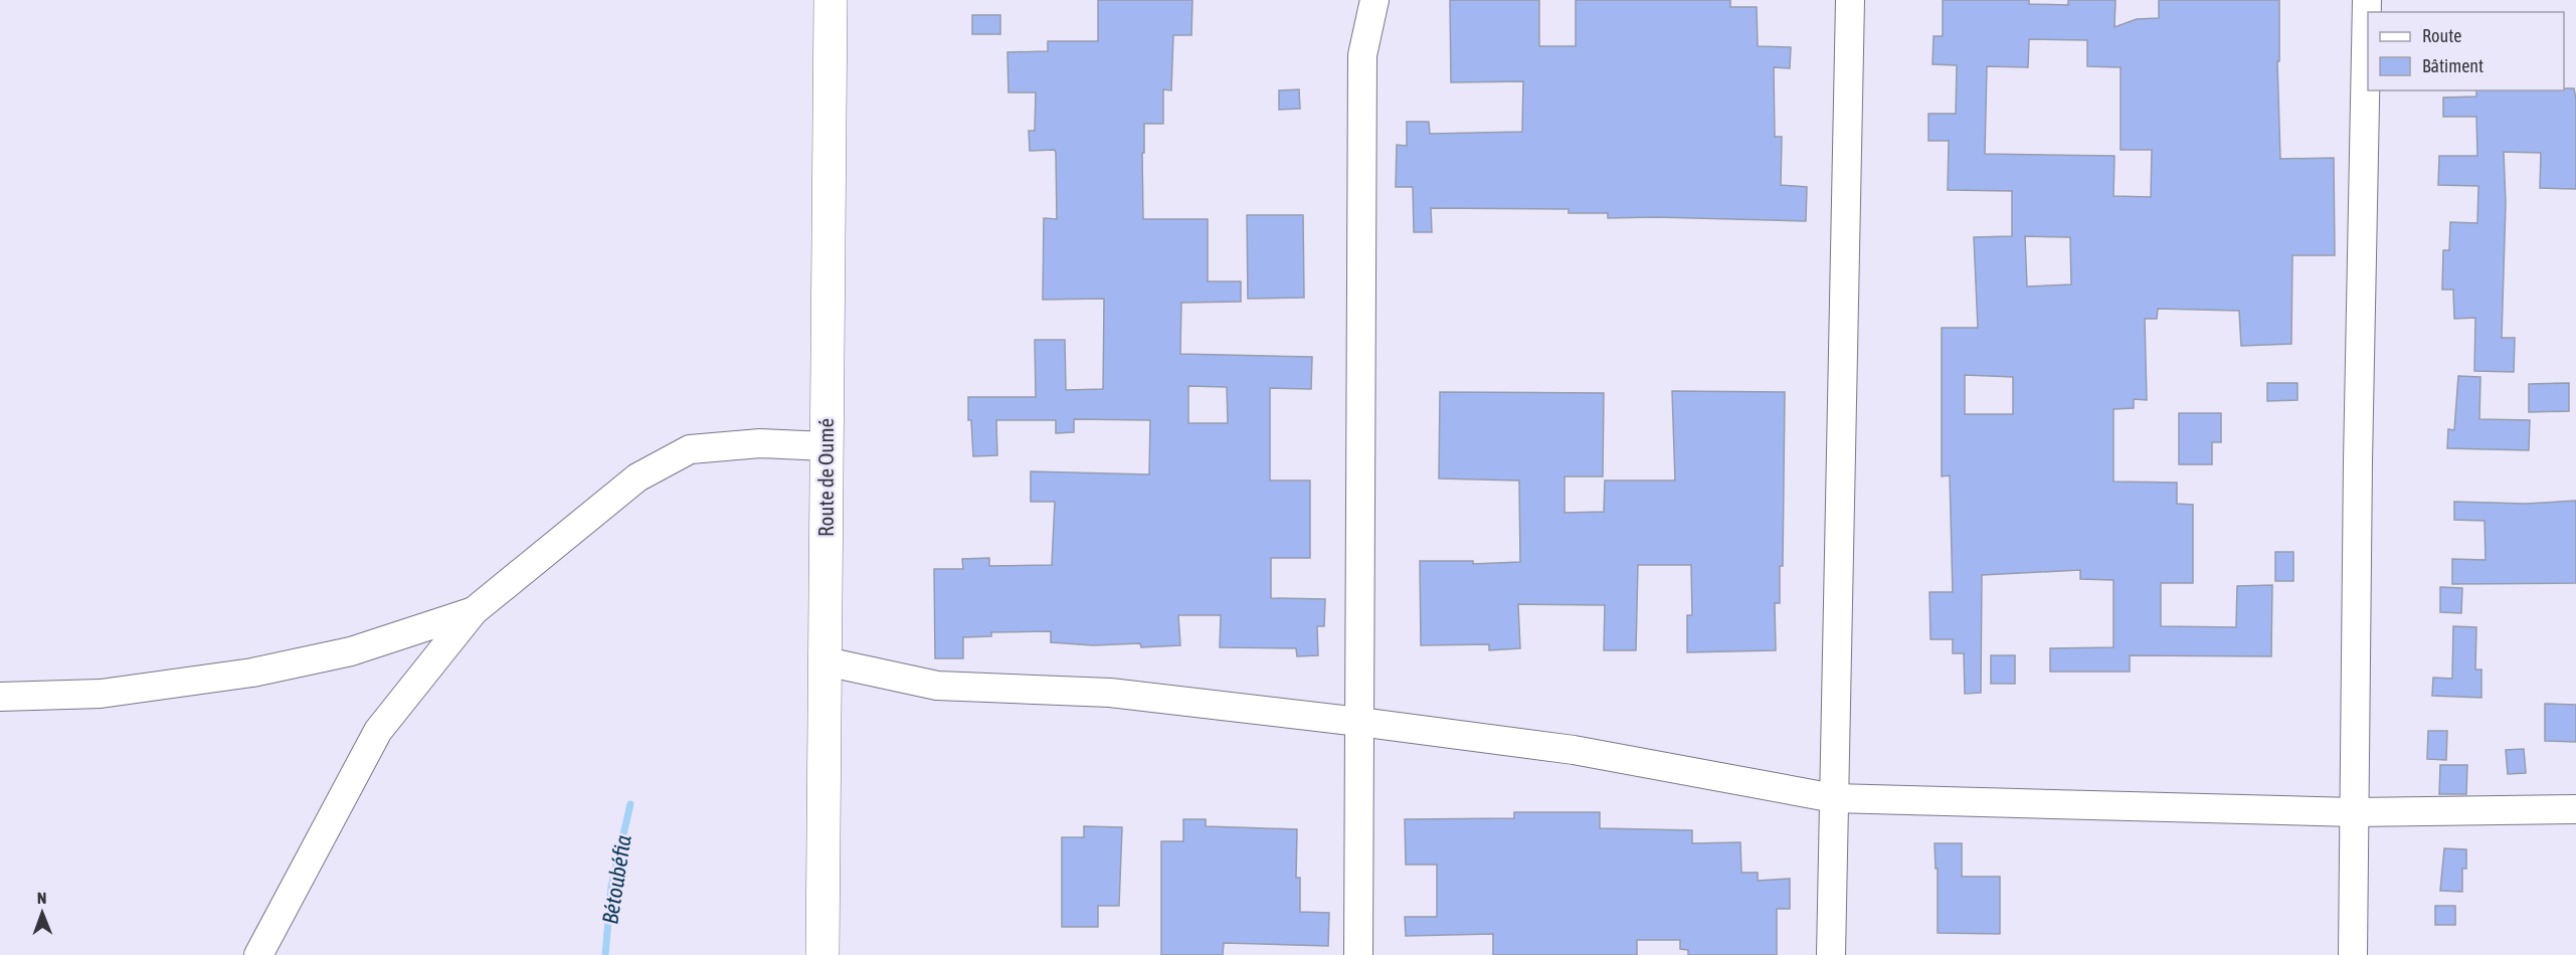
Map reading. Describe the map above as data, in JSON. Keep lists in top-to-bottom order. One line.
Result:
{"streets":{"street":["Route de Oumé"]},"water":["Bétoubéfia"],"legend":["Route","Bâtiment"],"north":"top"}
